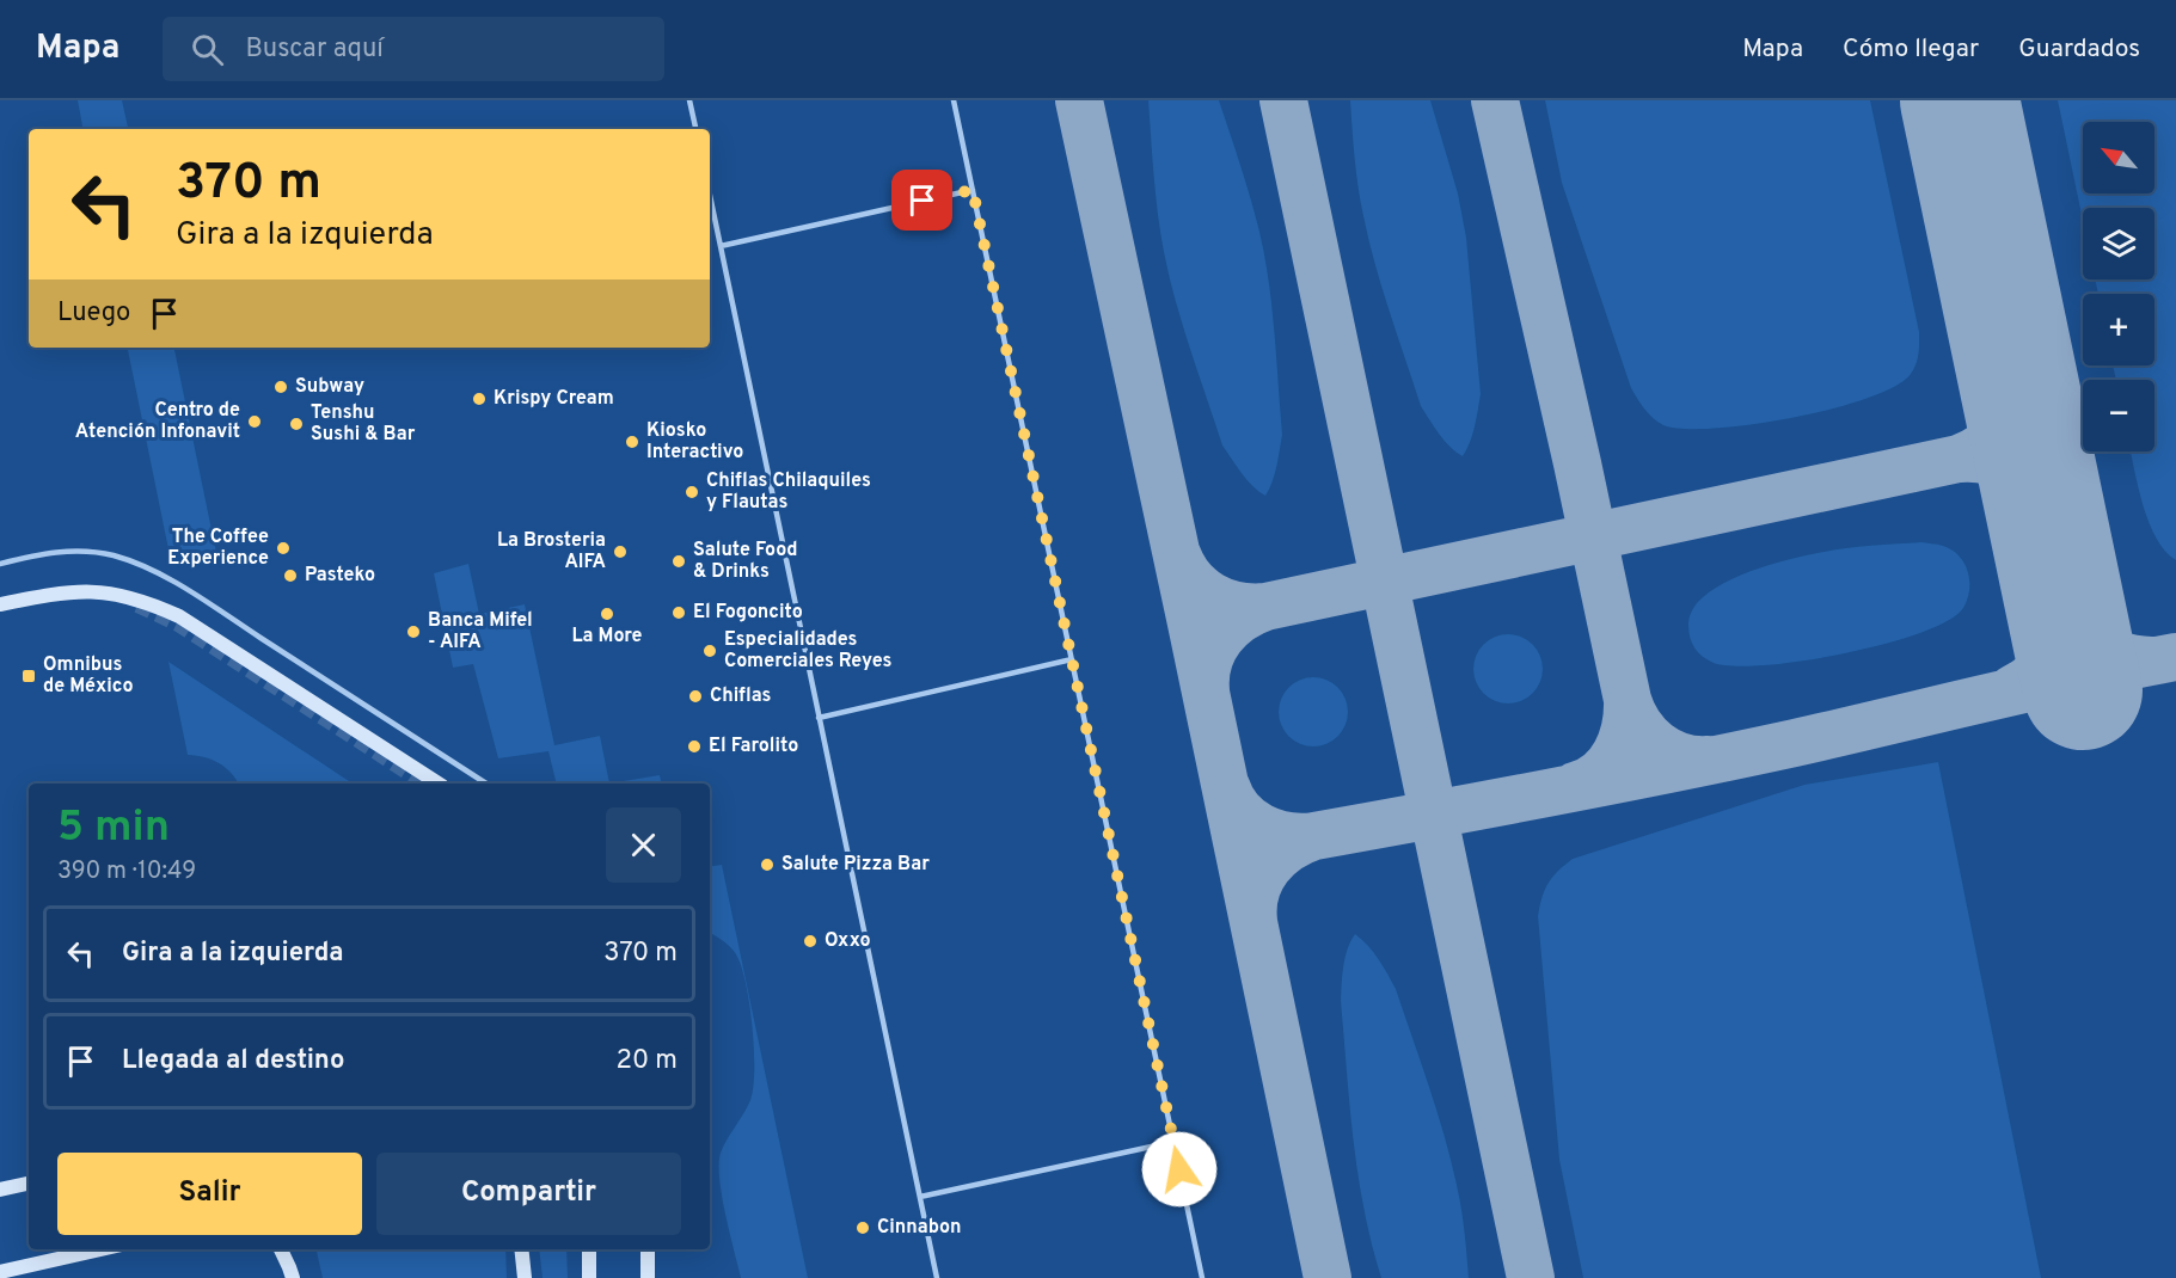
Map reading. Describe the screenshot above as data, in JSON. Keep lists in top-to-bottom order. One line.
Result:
{"places":{"other":["Subway","Krispy Cream","Centro de Atención Infonavit","Tenshu Sushi & Bar","Kiosko Interactivo","Chiflas Chilaquiles y Flautas","The Coffee Experience","La Brosteria AIFA","Salute Food & Drinks","Pasteko","El Fogoncito","La More","Banca Mifel - AIFA","Especialidades Comerciales Reyes","Chiflas","El Farolito","Salute Pizza Bar","Oxxo","Cinnabon"],"transit":["Omnibus de México"]},"north":"top left","page":{"header":"Mapa","search":"Buscar aquí","nav":["Mapa","Cómo llegar","Guardados"],"map_buttons":["+","−"],"turn":["370 m","Gira a la izquierda"],"then":"Luego","heading":["5 min","390 m · 10:49"],"list":[{"name":"Gira a la izquierda","value":"370 m"},{"name":"Llegada al destino","value":"20 m"}],"buttons":["Salir","Compartir"]}}
